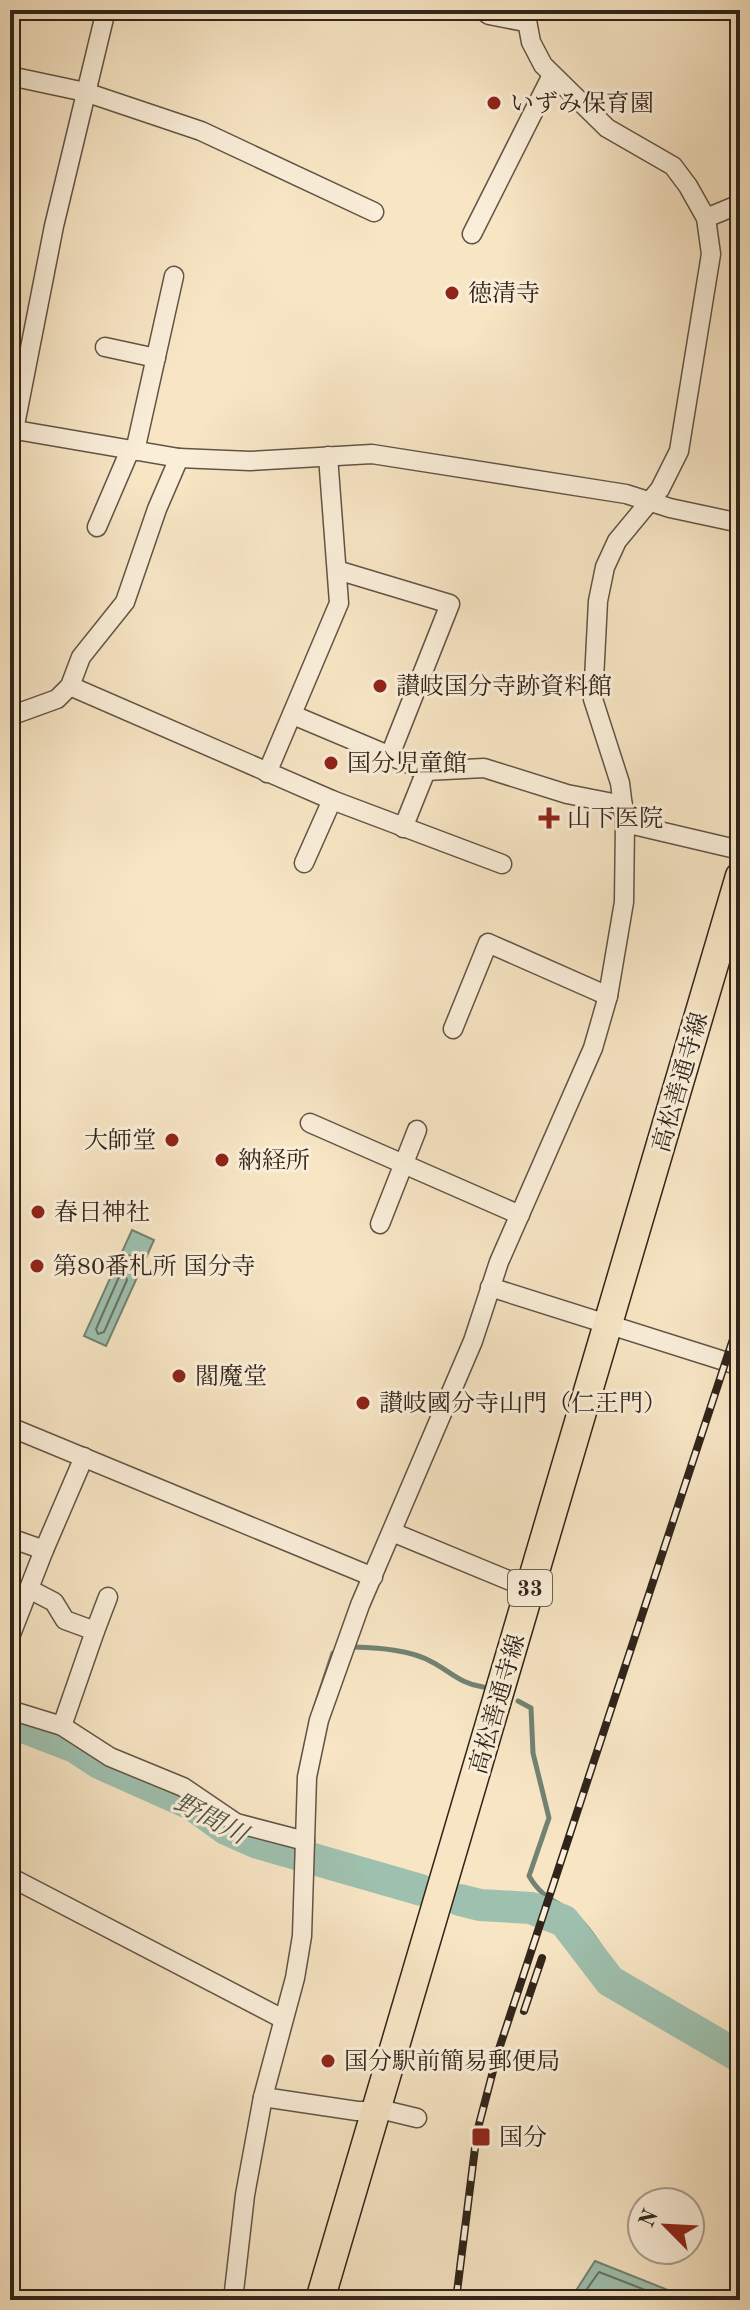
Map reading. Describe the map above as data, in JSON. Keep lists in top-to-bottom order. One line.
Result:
{"streets":{"main road":["高松善通寺線","33"]},"water":["野間川"],"places":{"other":["いずみ保育園","徳清寺","讃岐国分寺跡資料館","国分児童館","大師堂","納経所","春日神社","第80番札所 国分寺","閻魔堂","讃岐國分寺山門（仁王門）","国分駅前簡易郵便局"],"health":["山下医院"],"transit":["国分"]},"north":"top left"}
